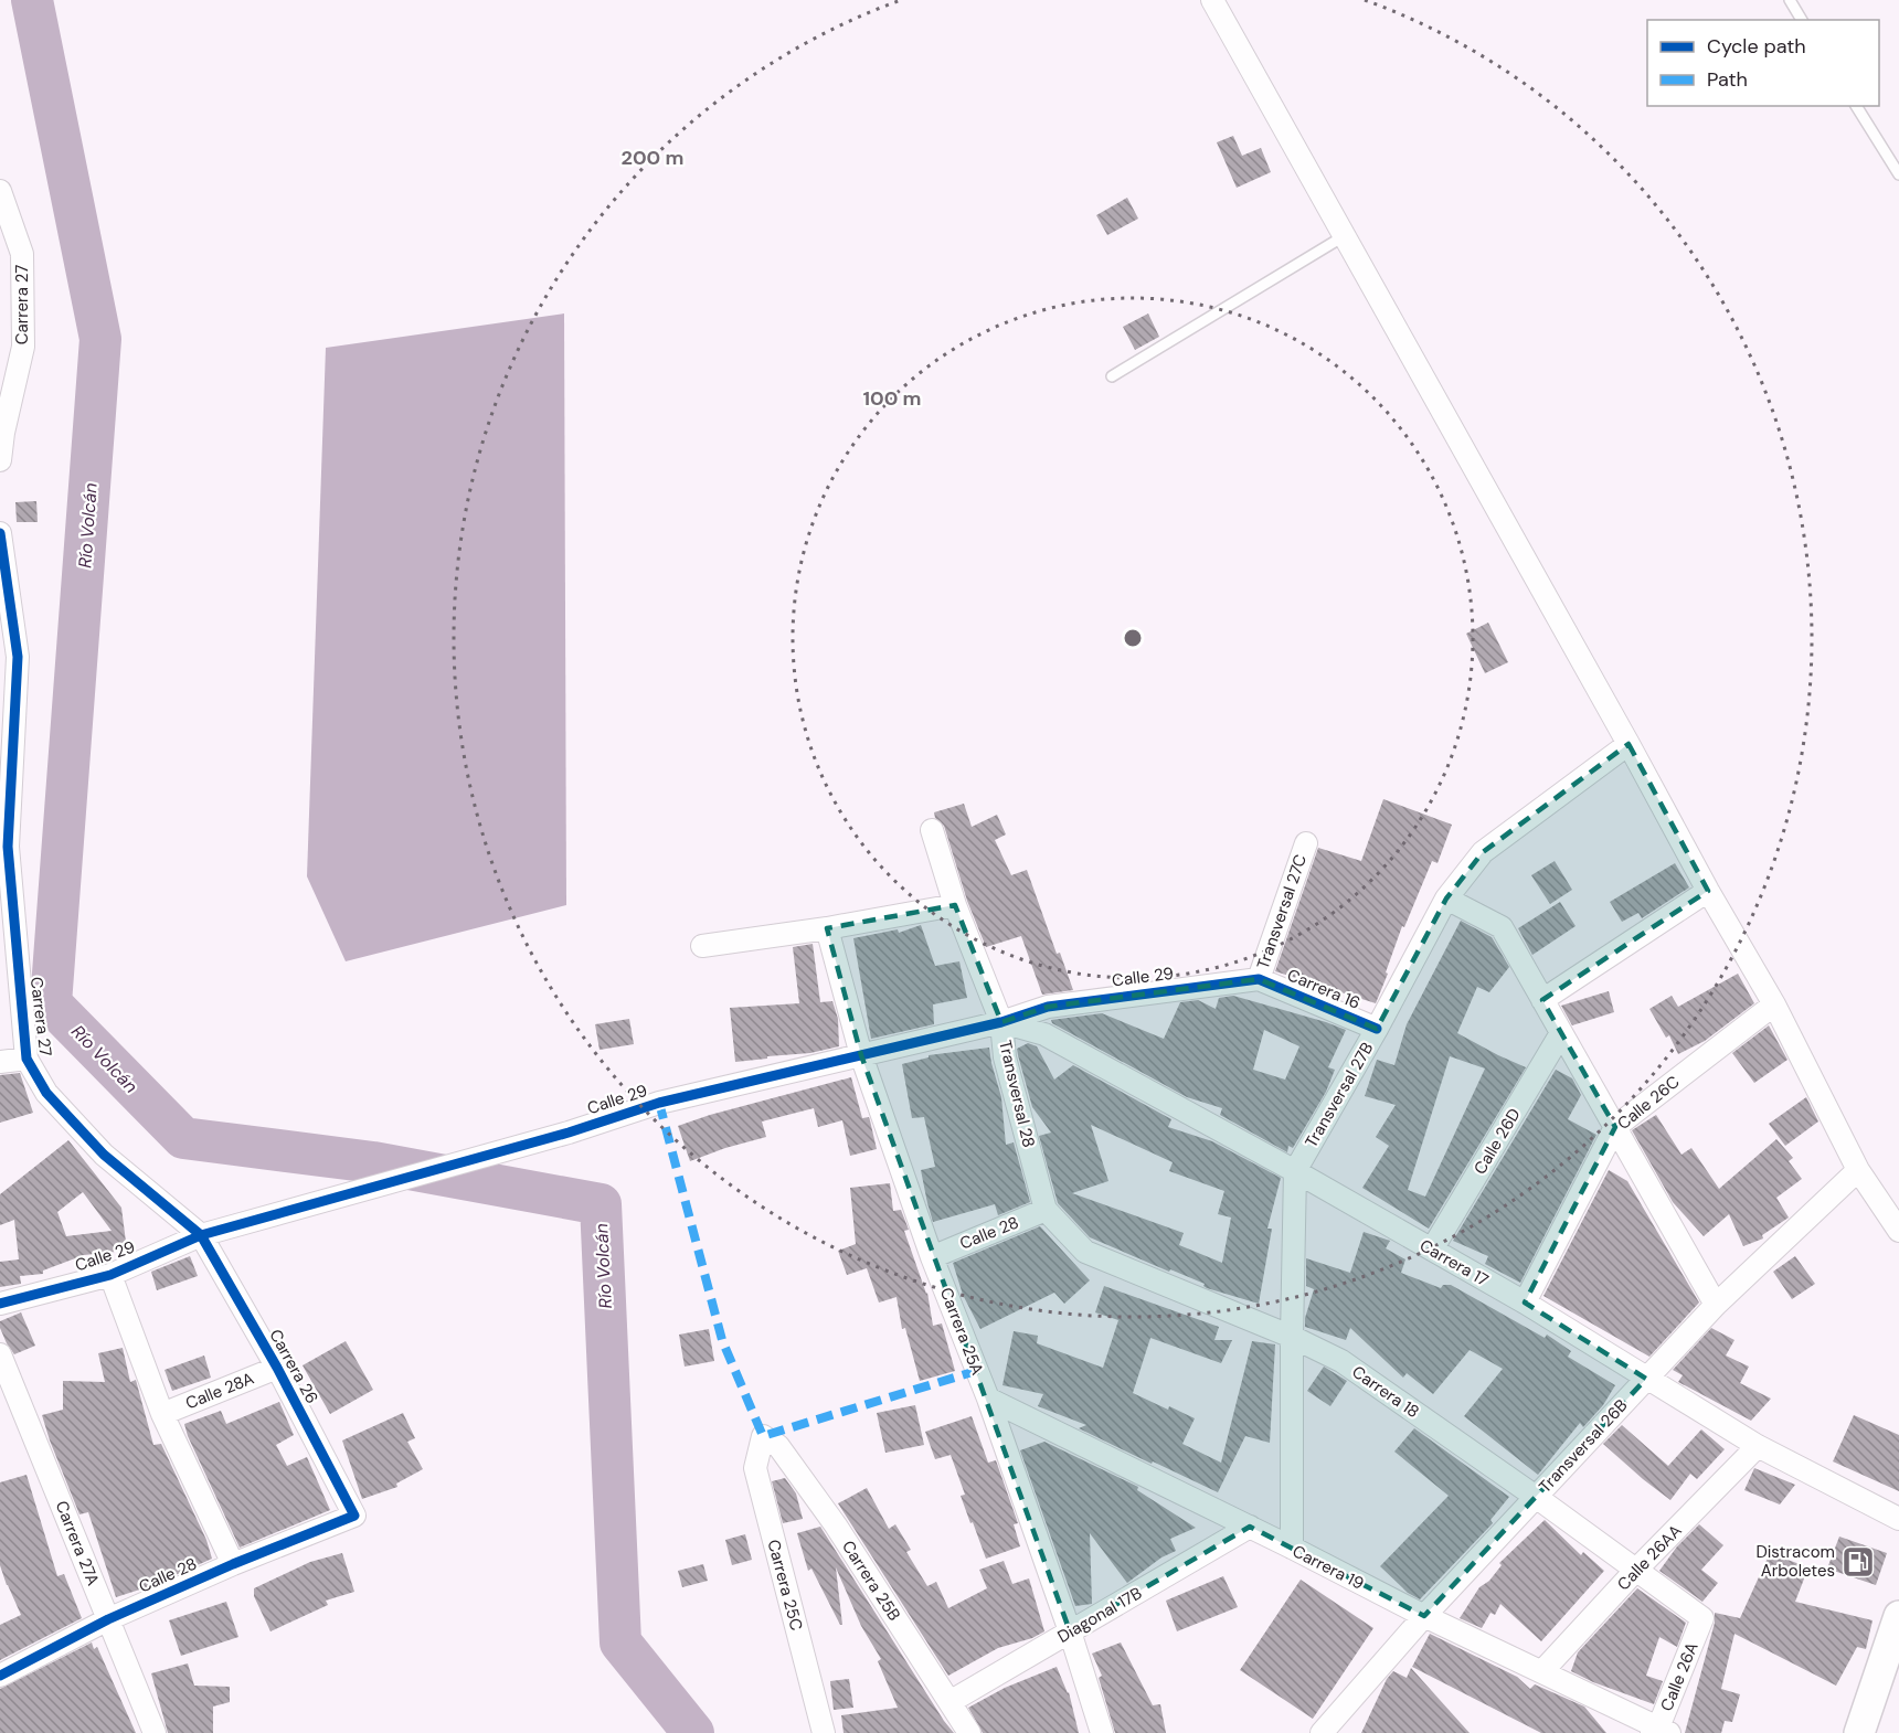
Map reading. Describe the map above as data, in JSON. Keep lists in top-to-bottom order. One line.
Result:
{"streets":{"street":["Carrera 27","Transversal 27C","Calle 29","Carrera 16","Transversal 28","Transversal 27B","Calle 26C","Calle 26D","Calle 28","Carrera 17","Carrera 25A","Carrera 26","Calle 28A","Carrera 18","Transversal 26B","Carrera 27A","Calle 26AA","Carrera 19","Carrera 25B","Carrera 25C","Diagonal 17B","Calle 26A"]},"crossings":[["Carrera 27","Calle 29"],["Carrera 27","Carrera 26"],["Transversal 27C","Calle 29"],["Transversal 27C","Carrera 16"],["Calle 29","Carrera 16"],["Calle 29","Transversal 28"],["Calle 29","Carrera 17"],["Calle 29","Carrera 25A"],["Calle 29","Carrera 26"],["Carrera 16","Transversal 27B"],["Transversal 28","Calle 28"],["Transversal 28","Carrera 17"],["Transversal 28","Carrera 18"],["Transversal 27B","Carrera 17"],["Transversal 27B","Carrera 18"],["Transversal 27B","Carrera 19"],["Calle 26C","Carrera 17"],["Calle 26D","Carrera 17"],["Calle 28","Carrera 25A"],["Calle 28","Carrera 26"],["Calle 28","Carrera 18"],["Calle 28","Carrera 27A"],["Carrera 17","Transversal 26B"],["Carrera 17","Calle 26AA"],["Carrera 25A","Carrera 19"],["Carrera 25A","Diagonal 17B"],["Carrera 26","Calle 28A"],["Carrera 18","Transversal 26B"],["Carrera 18","Calle 26AA"],["Carrera 18","Calle 26A"],["Transversal 26B","Carrera 19"],["Calle 26AA","Carrera 19"],["Carrera 19","Diagonal 17B"],["Carrera 19","Calle 26A"],["Carrera 25B","Carrera 25C"],["Carrera 25B","Diagonal 17B"]],"water":["Río Volcán"],"places":{"fuel station":["Distracom Arboletes"]},"legend":["Cycle path","Path"],"rings":["200 m","100 m"]}
